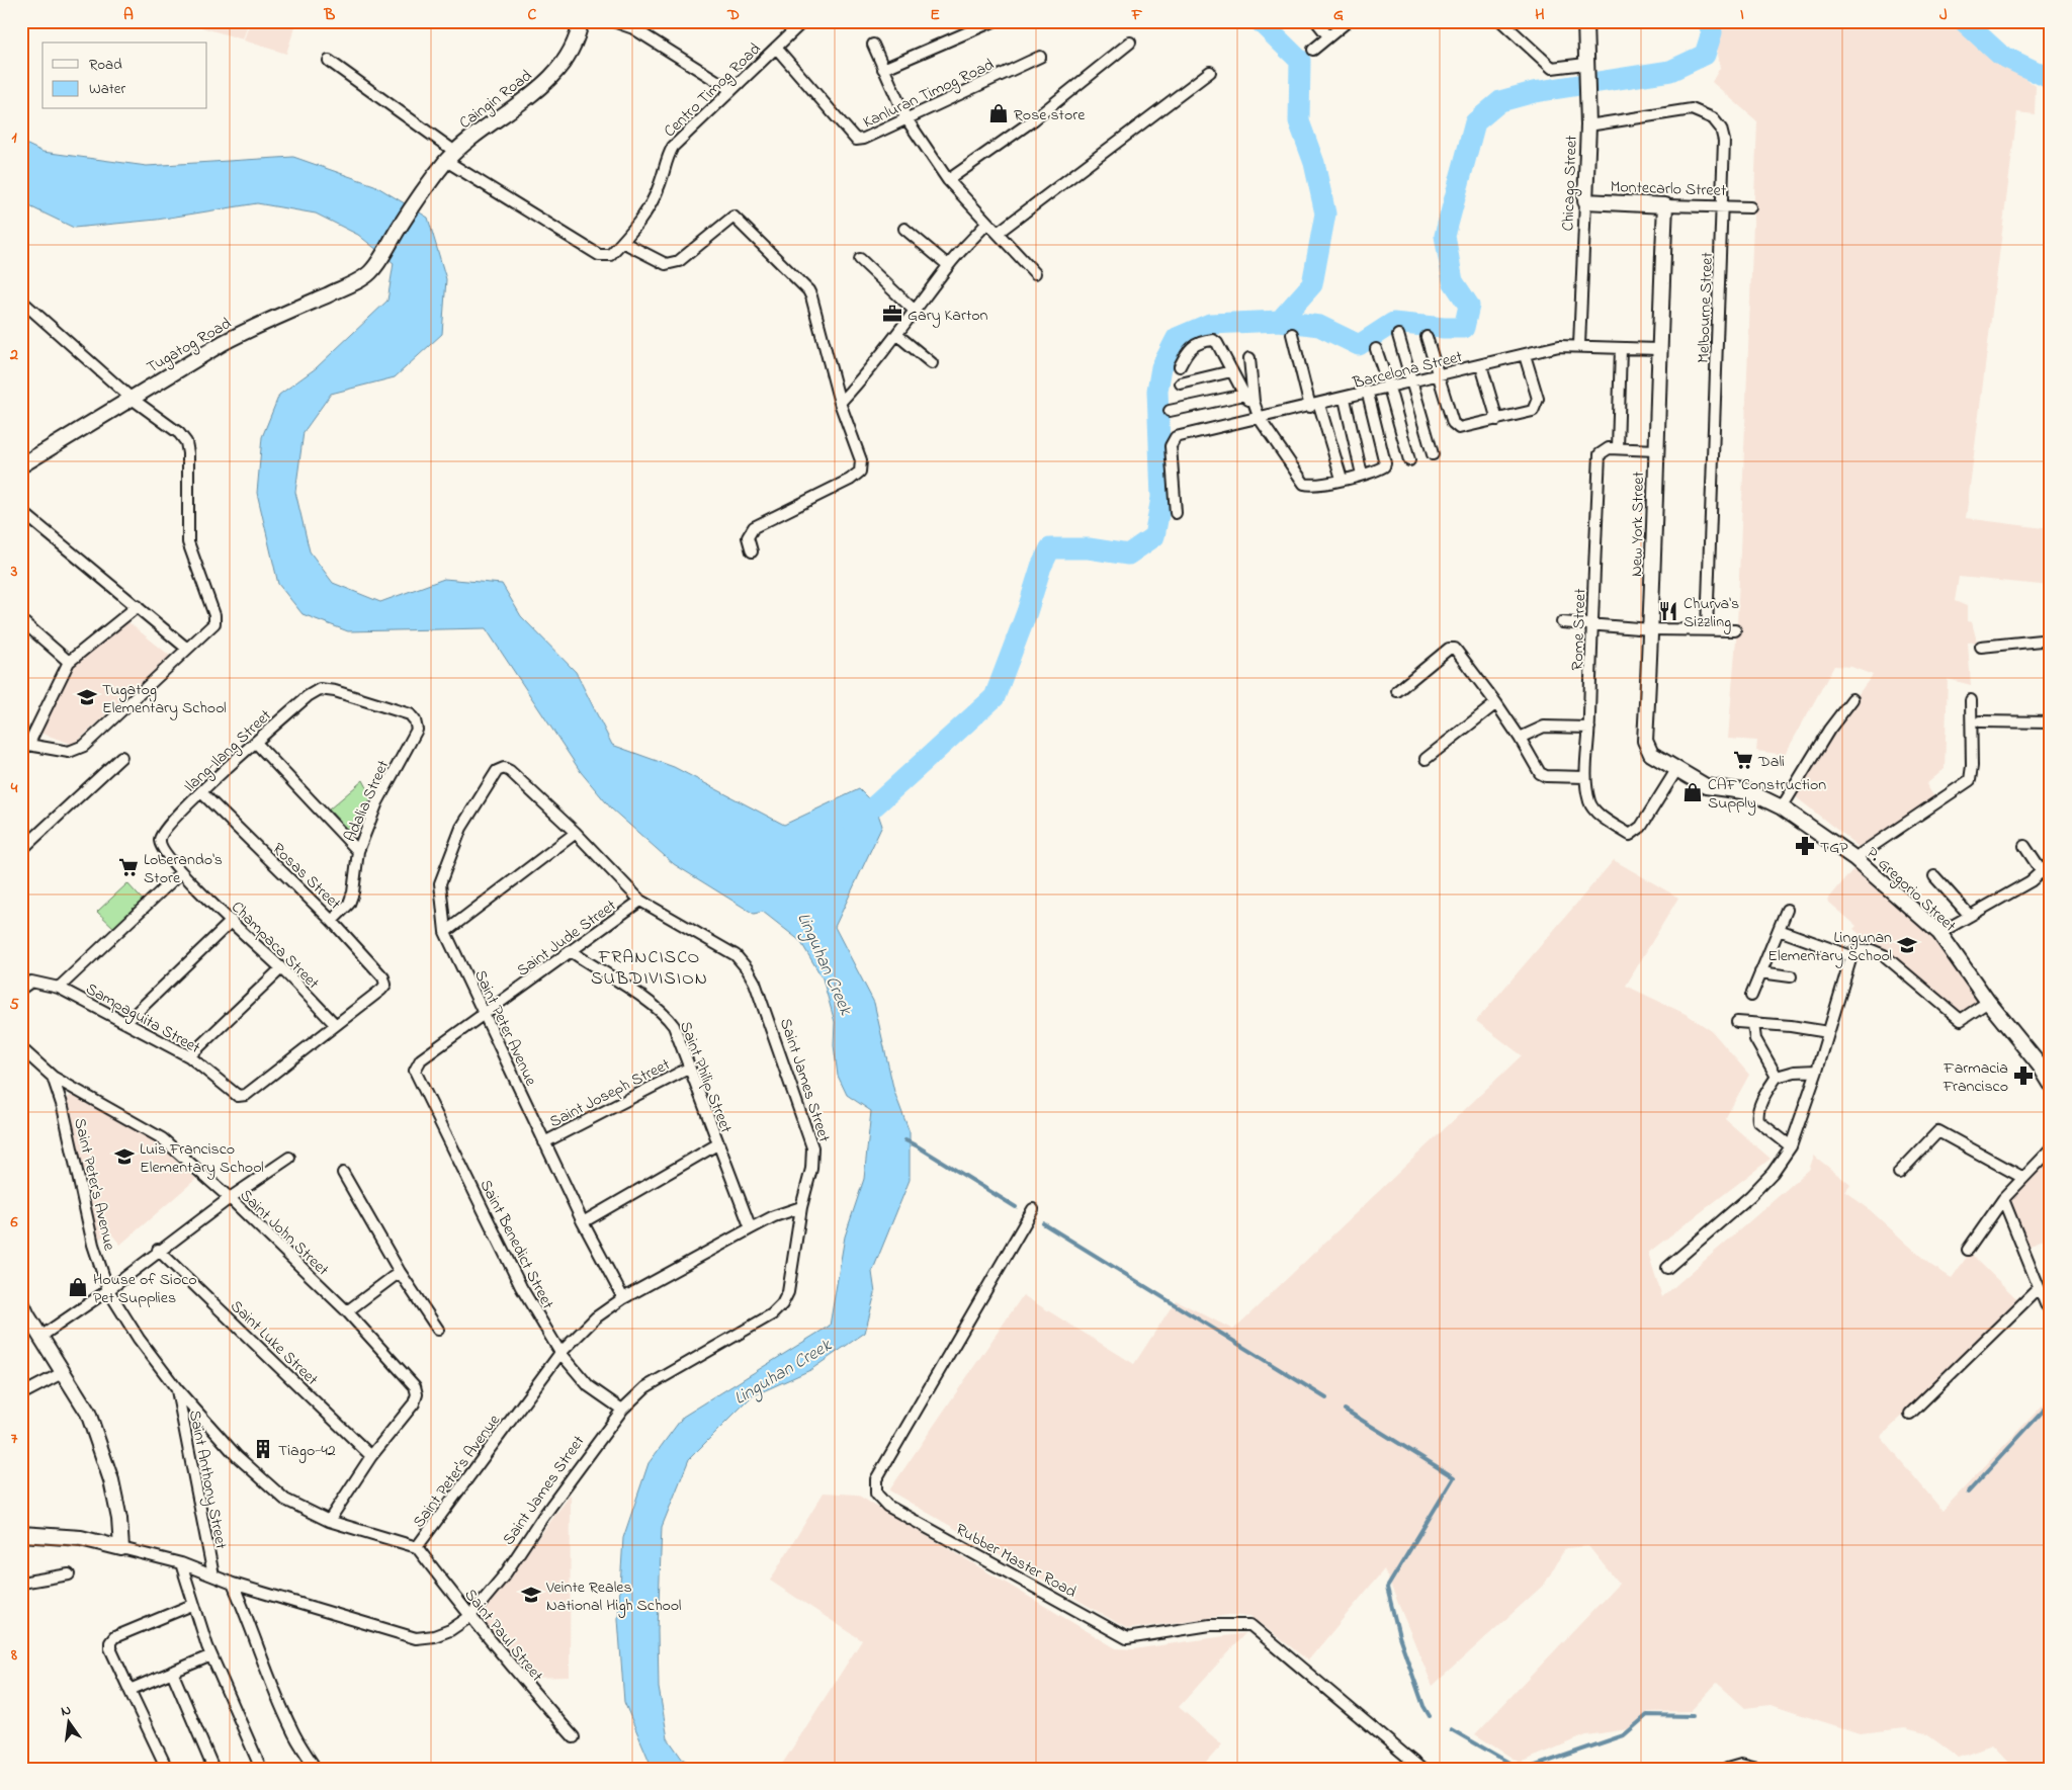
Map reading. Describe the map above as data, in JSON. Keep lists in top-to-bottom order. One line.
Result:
{"streets":{"street":["Centro Timog Road","Kanluran Timog Road","Caingin Road","Chicago Street","Montecarlo Street","Melbourne Street","Tugatog Road","Barcelona Street","New York Street","Rome Street","Ilang-Ilang Street","Adalia Street","Rosas Street","P. Gregorio Street","Saint Jude Street","Champaca Street","Sampaguita Street","Saint Peter Avenue","Saint Philip Street","Saint James Street","Saint Joseph Street","Saint Peter's Avenue","Saint John Street","Saint Benedict Street","Saint Luke Street","Saint Anthony Street","Rubber Master Road","Saint Paul Street"]},"crossings":[["Centro Timog Road","Kanluran Timog Road"],["Centro Timog Road","Caingin Road"],["Caingin Road","Tugatog Road"],["Chicago Street","Montecarlo Street"],["Chicago Street","Melbourne Street"],["Chicago Street","Barcelona Street"],["Montecarlo Street","Melbourne Street"],["Montecarlo Street","New York Street"],["Barcelona Street","New York Street"],["New York Street","Rome Street"],["New York Street","P. Gregorio Street"],["Ilang-Ilang Street","Adalia Street"],["Ilang-Ilang Street","Rosas Street"],["Ilang-Ilang Street","Champaca Street"],["Adalia Street","Rosas Street"],["Rosas Street","Champaca Street"],["Rosas Street","Sampaguita Street"],["Saint Jude Street","Saint Peter Avenue"],["Saint Jude Street","Saint Philip Street"],["Saint Jude Street","Saint James Street"],["Saint Jude Street","Saint Benedict Street"],["Champaca Street","Sampaguita Street"],["Saint Peter Avenue","Saint Joseph Street"],["Saint Philip Street","Saint Joseph Street"],["Saint James Street","Saint Benedict Street"],["Saint James Street","Saint Anthony Street"],["Saint James Street","Saint Paul Street"],["Saint Peter's Avenue","Saint John Street"],["Saint Peter's Avenue","Saint Benedict Street"],["Saint Peter's Avenue","Saint Anthony Street"],["Saint Peter's Avenue","Saint Paul Street"],["Saint John Street","Saint Luke Street"]],"districts":["FRANCISCO SUBDIVISION"],"water":["Linguhan Creek"],"places":{"shop":["Rose store","CAF Construction Supply","House of Sioco Pet Supplies"],"office":["Gary Karton"],"restaurant":["Churva's Sizzling"],"school or university":["Tugatog Elementary School","Lingunan Elementary School","Luis Francisco Elementary School","Veinte Reales National High School"],"supermarket":["Dali","Loberando's Store"],"pharmacy":["TGP","Farmacia Francisco"],"building":["Tiago-42"]},"legend":["Road","Water"],"north":"top","grid":{"columns":["A","B","C","D","E","F","G","H","I","J"],"rows":["1","2","3","4","5","6","7","8"]}}
